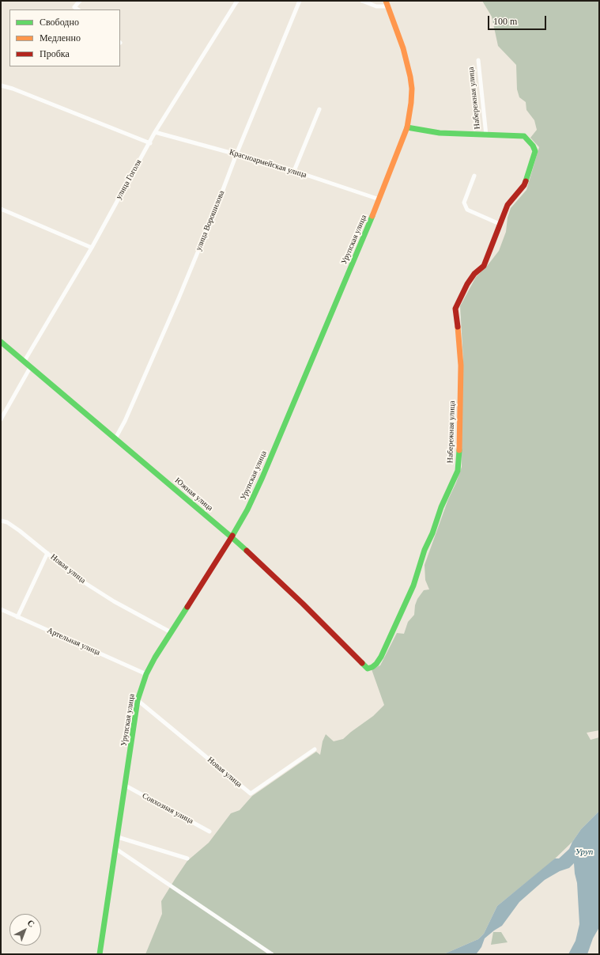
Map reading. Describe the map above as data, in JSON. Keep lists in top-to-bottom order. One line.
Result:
{"streets":{"street":["Набережная улица","Красноармейская улица","улица Гоголя","улица Ворошилова","Урупская улица","Южная улица","Новая улица","Артельная улица","Совхозная улица"]},"crossings":[["Набережная улица","Южная улица"],["Красноармейская улица","улица Гоголя"],["Красноармейская улица","улица Ворошилова"],["Красноармейская улица","Урупская улица"],["улица Гоголя","Южная улица"],["улица Ворошилова","Южная улица"],["Урупская улица","Южная улица"],["Урупская улица","Новая улица"],["Урупская улица","Артельная улица"],["Урупская улица","Совхозная улица"],["Новая улица","Артельная улица"]],"water":["Уруп"],"legend":["Свободно","Медленно","Пробка"],"scale_bar":"100 m","north":"top right"}
